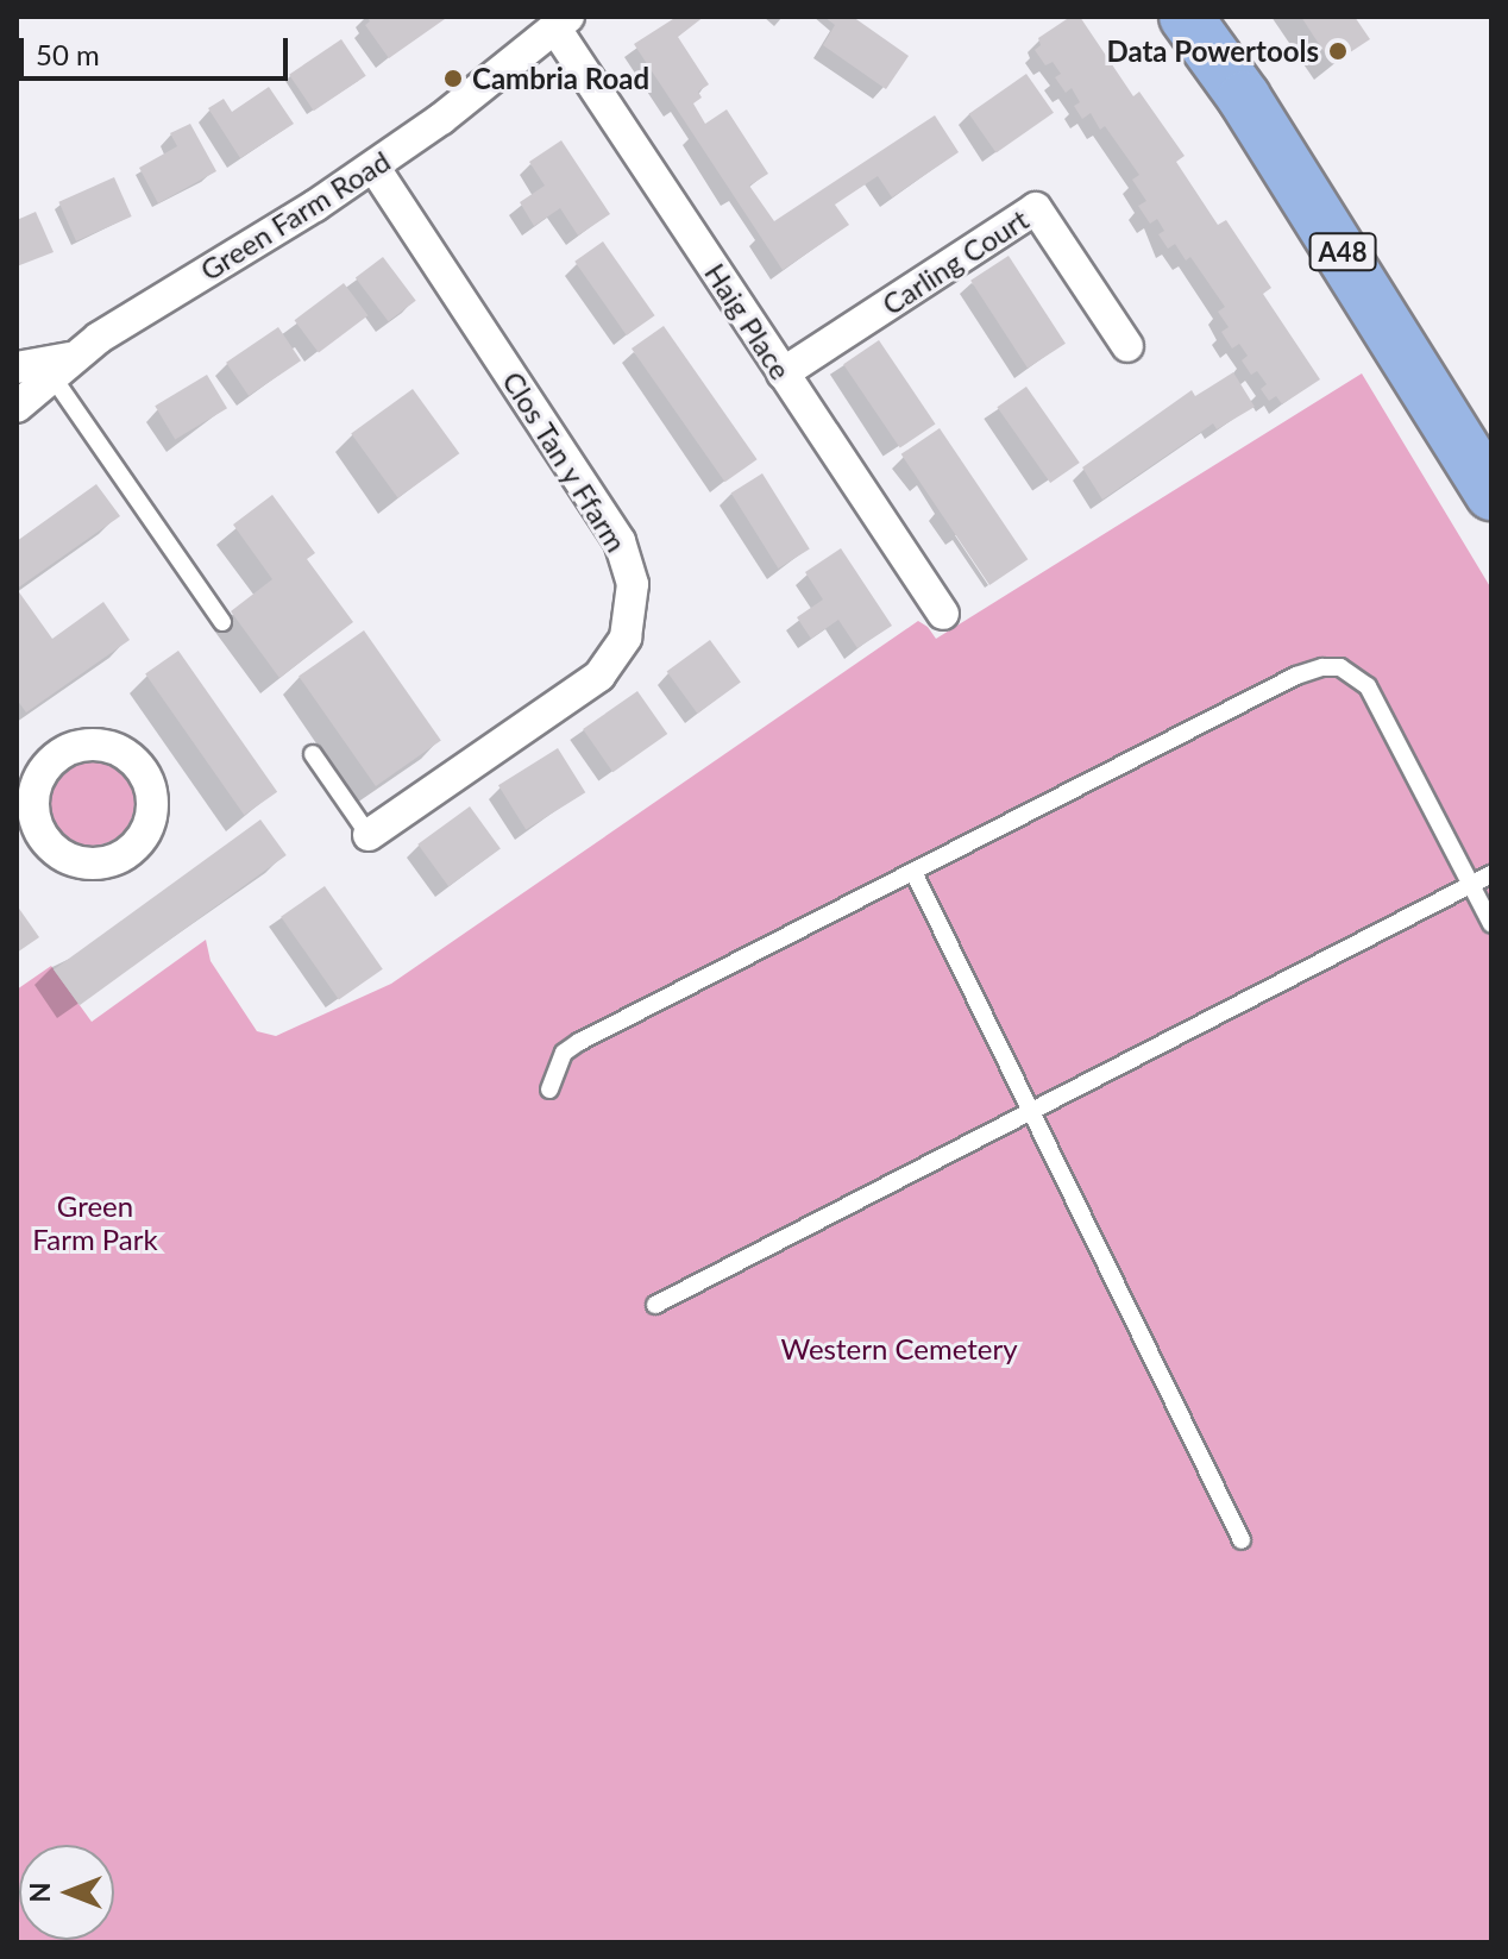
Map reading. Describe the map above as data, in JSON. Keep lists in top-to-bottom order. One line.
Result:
{"streets":{"highway":["A48"],"street":["Green Farm Road","Carling Court","Haig Place","Clos Tan y Ffarm"]},"crossings":[["Green Farm Road","Haig Place"],["Green Farm Road","Clos Tan y Ffarm"],["Carling Court","Haig Place"]],"parks":["Green Farm Park","Western Cemetery"],"places":["Data Powertools","Cambria Road"],"scale_bar":"50 m","north":"left"}
